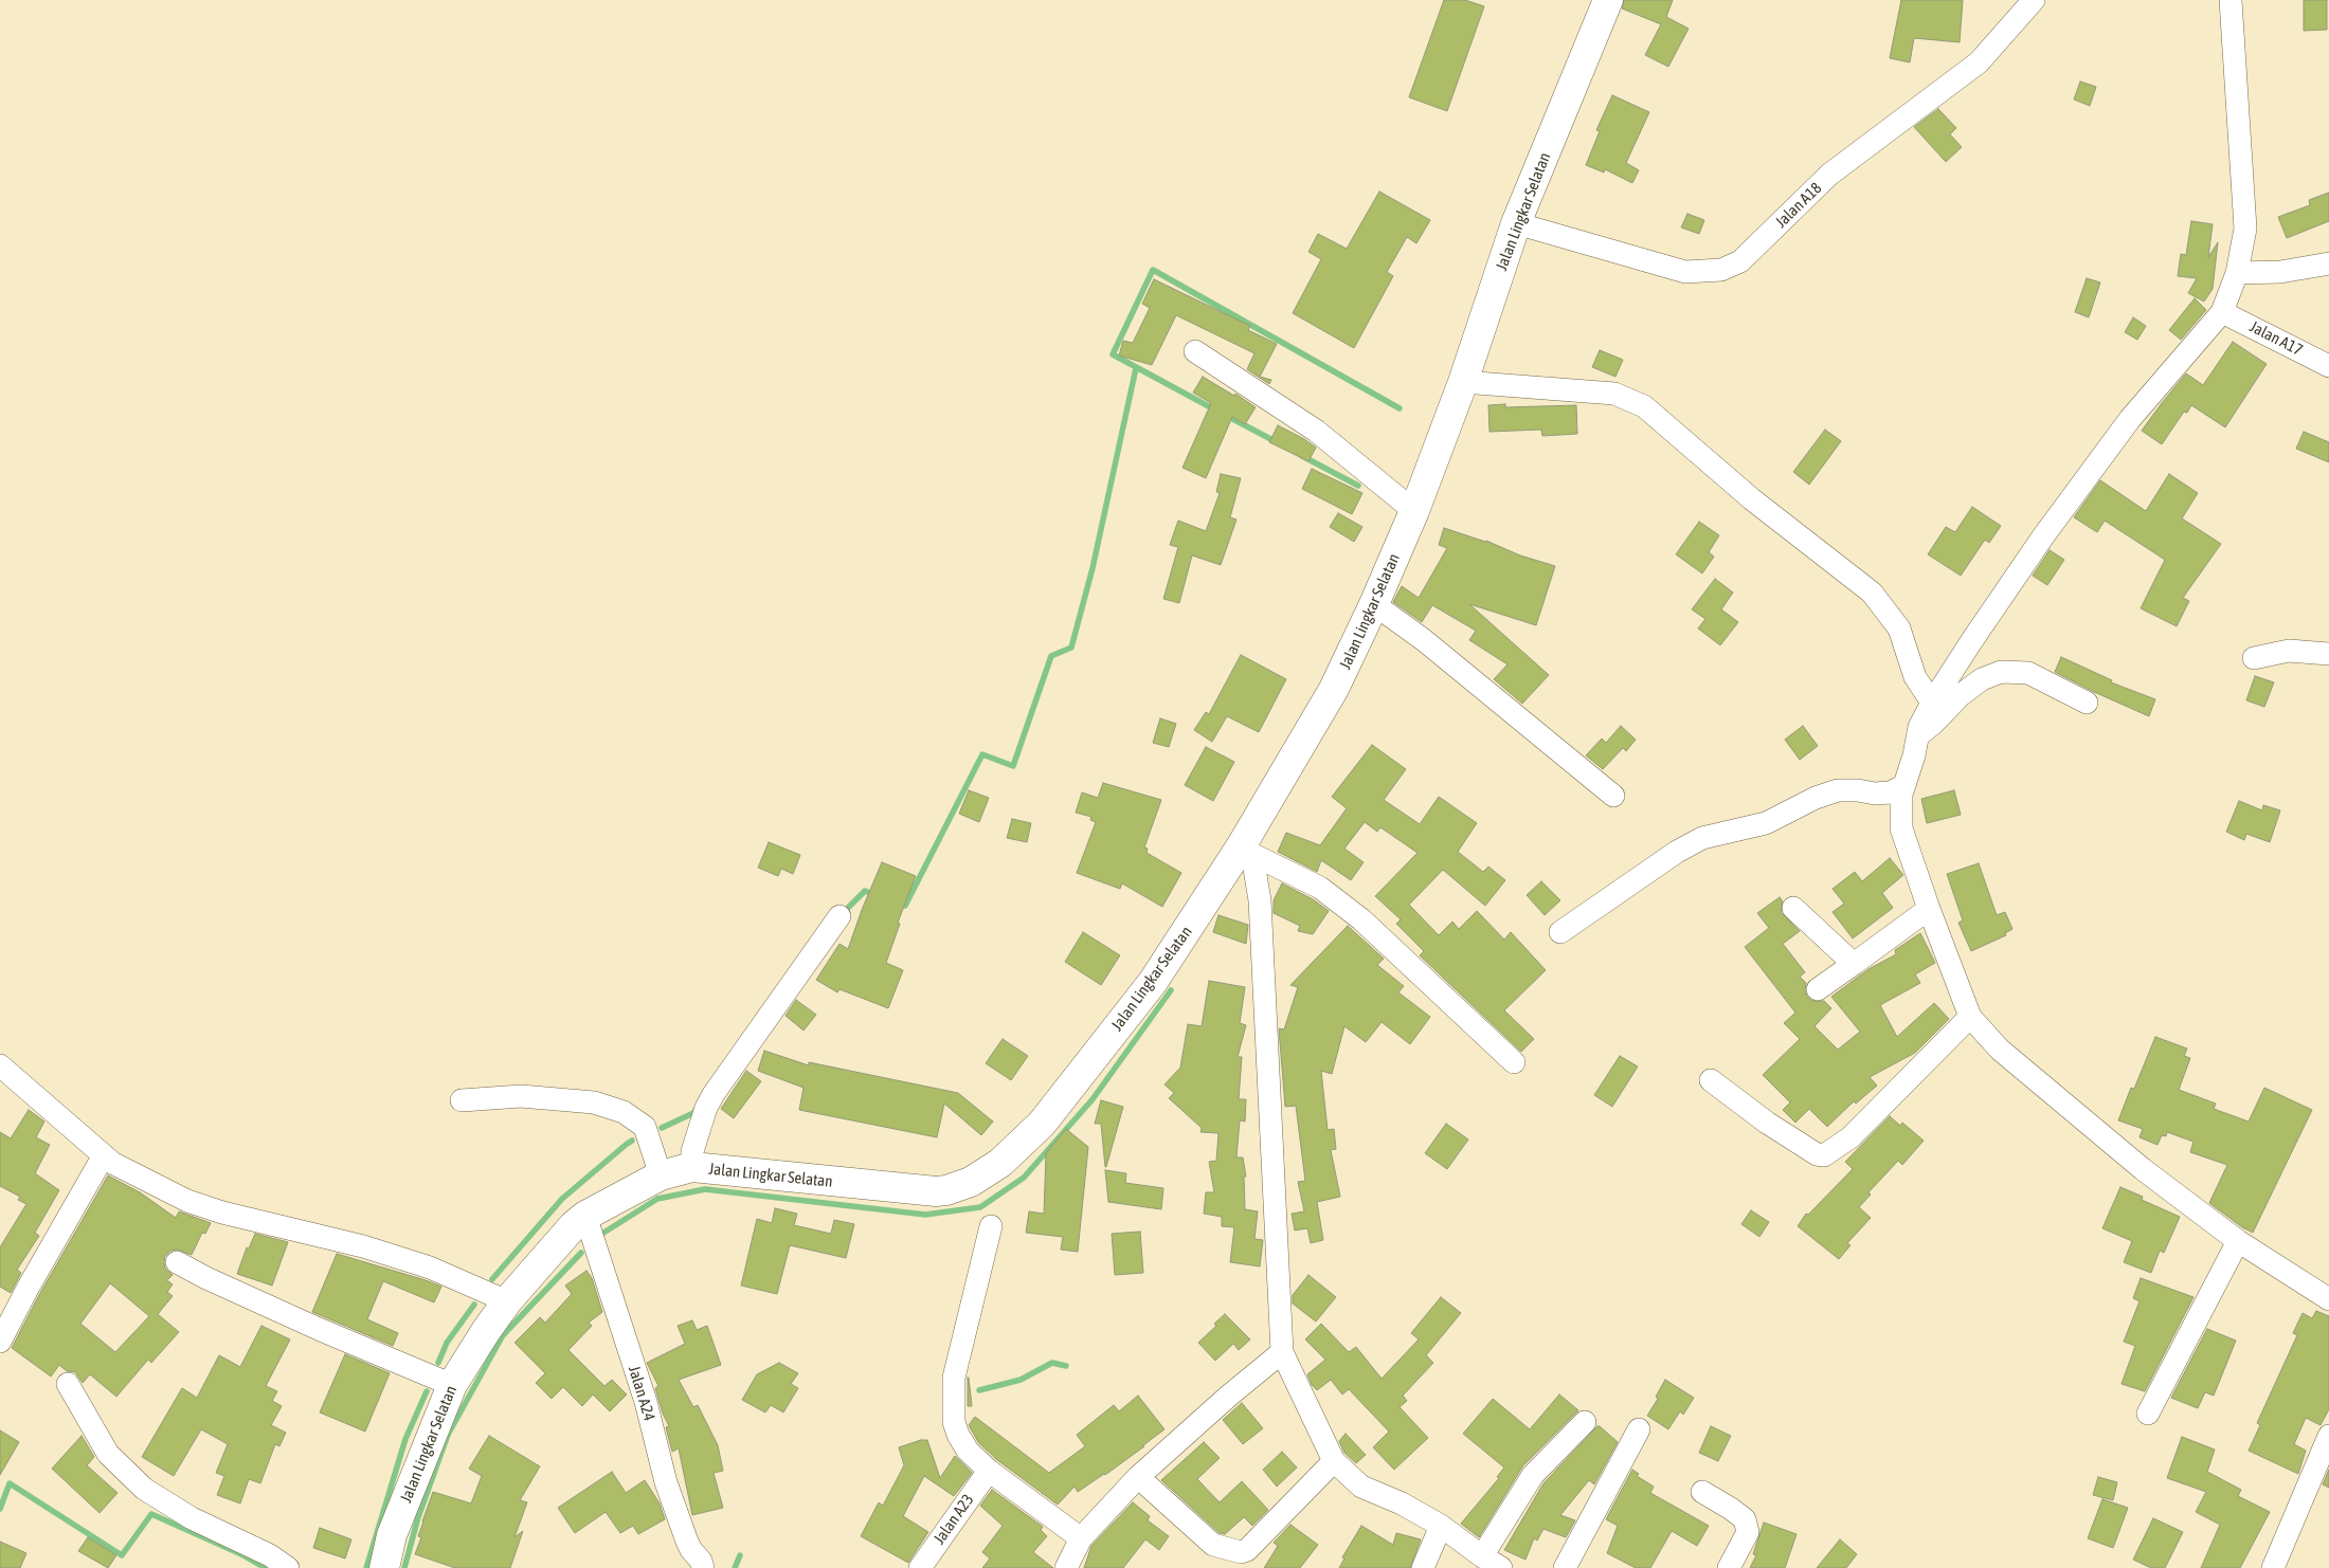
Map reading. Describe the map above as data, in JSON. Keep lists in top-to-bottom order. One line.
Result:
{"streets":{"highway":["Jalan Lingkar Selatan"],"street":["Jalan A18","Jalan A17","Jalan A24","Jalan A23"]},"crossings":[["Jalan A18","Jalan Lingkar Selatan"],["Jalan Lingkar Selatan","Jalan A24"]]}
